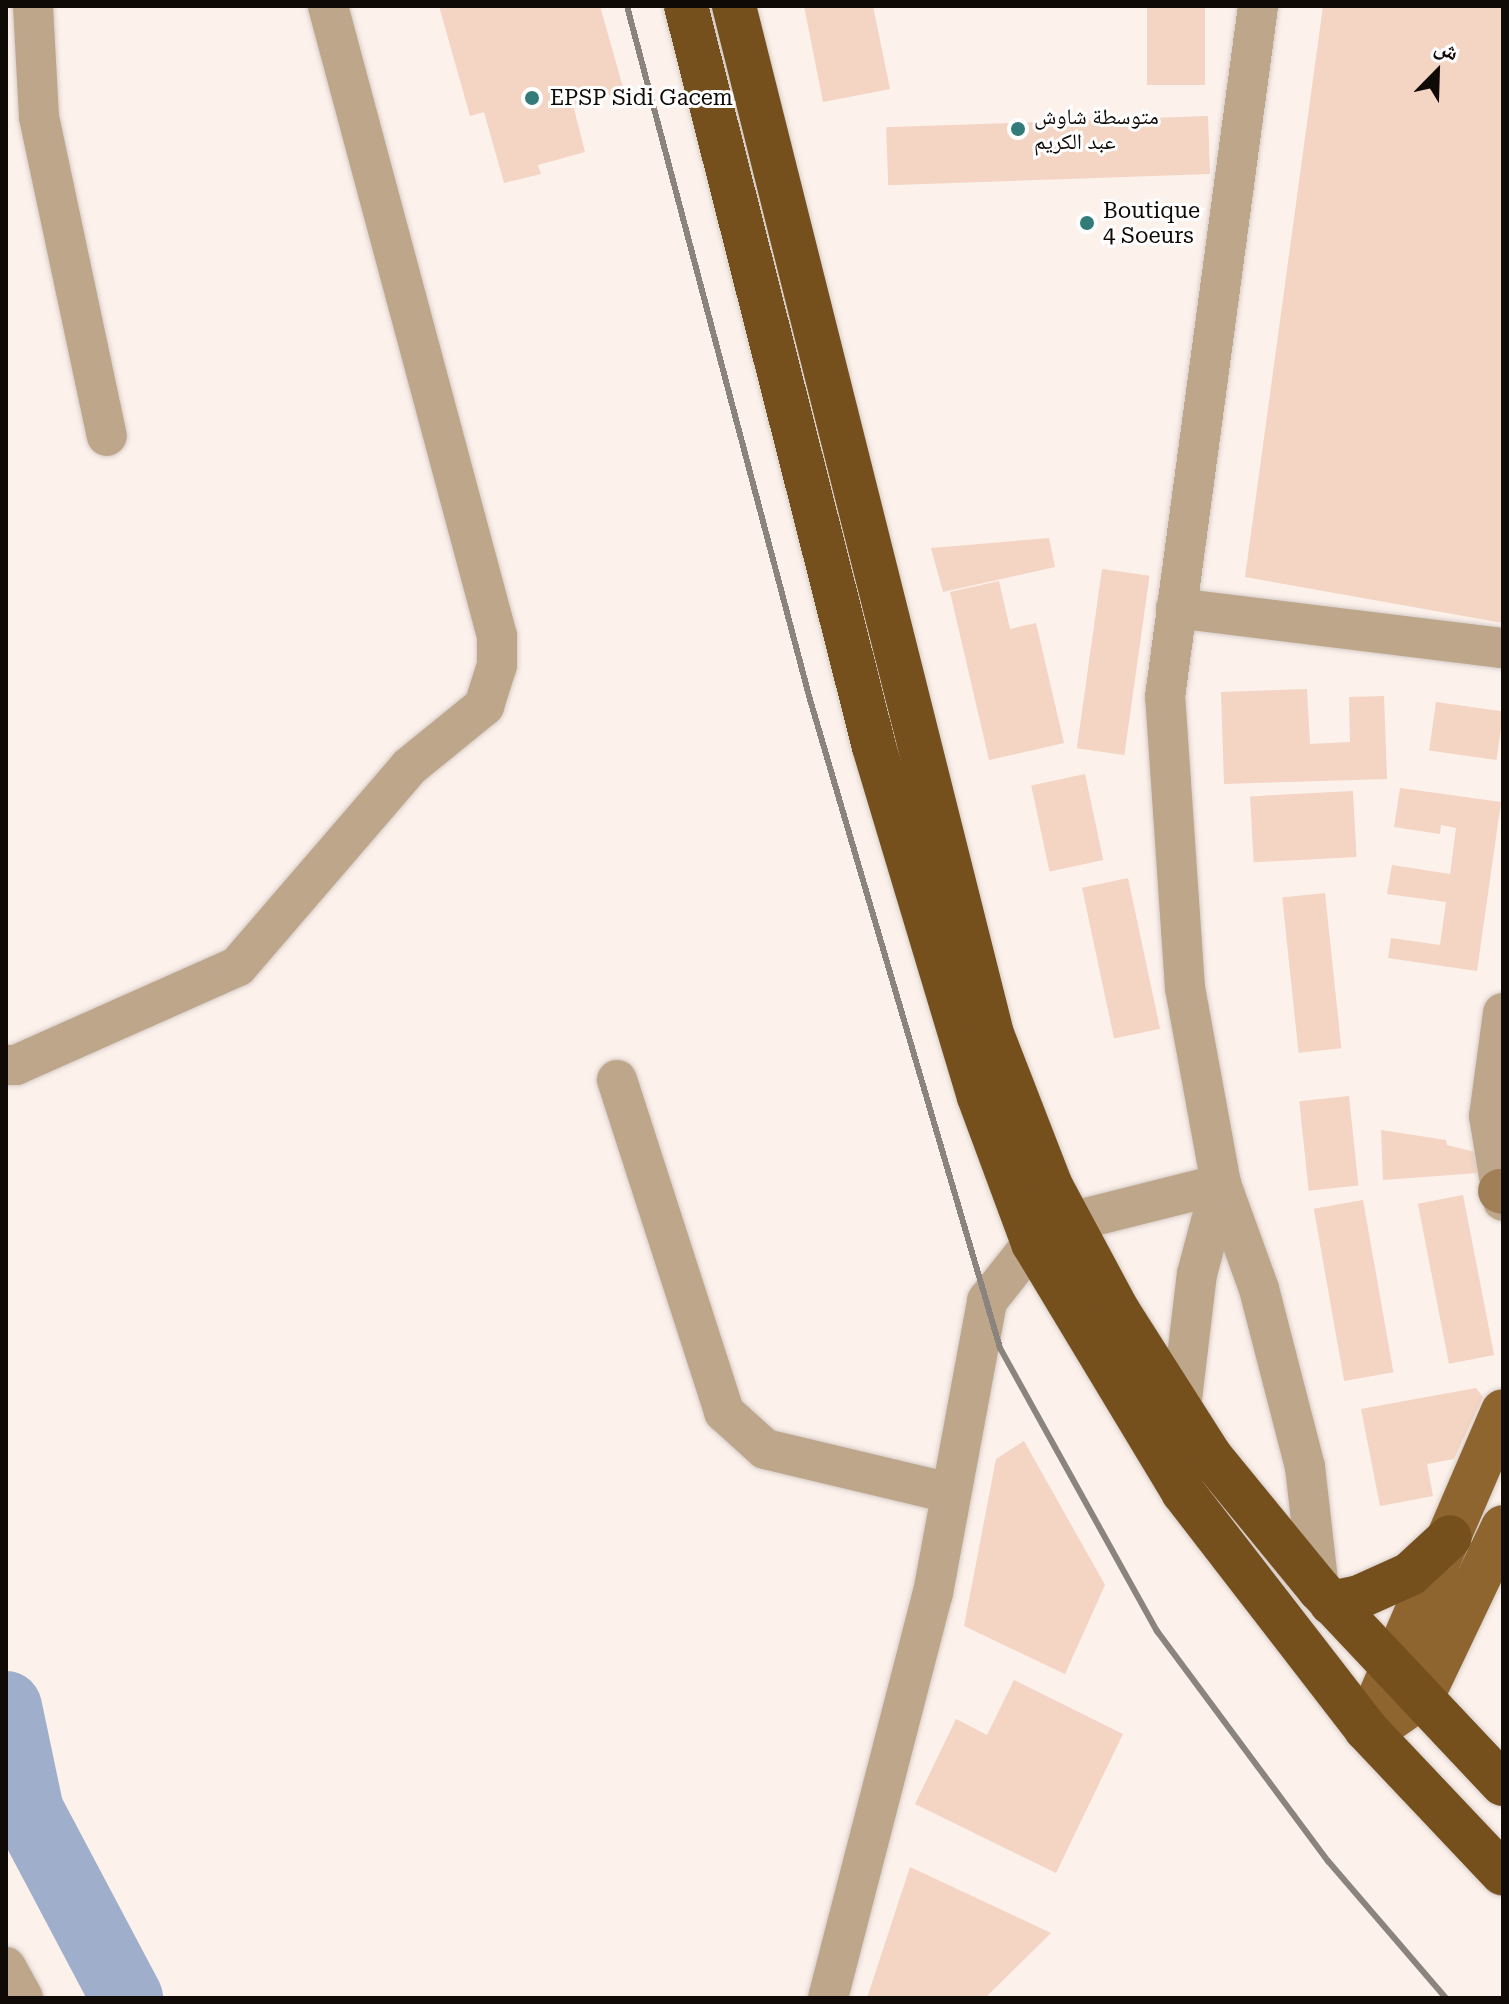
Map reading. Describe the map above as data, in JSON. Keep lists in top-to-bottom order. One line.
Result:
{"places":["EPSP Sidi Gacem","متوسطة شاوش عبد الكريم","Boutique 4 Soeurs"],"north":"top right"}
